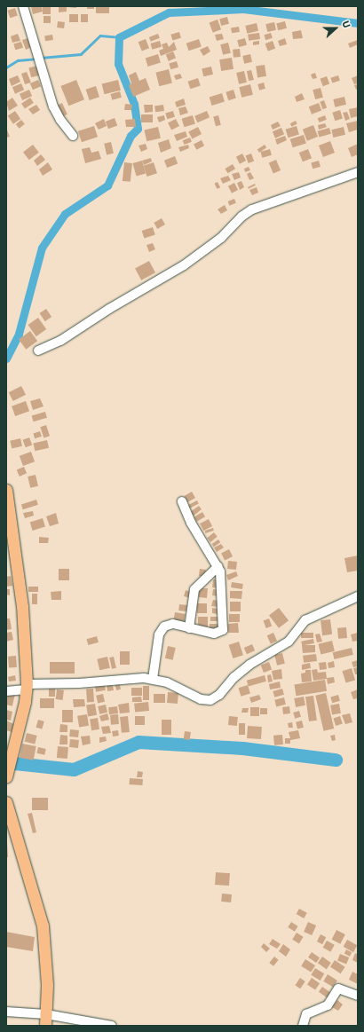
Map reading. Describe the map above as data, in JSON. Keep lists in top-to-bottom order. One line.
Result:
{"north":"right"}
